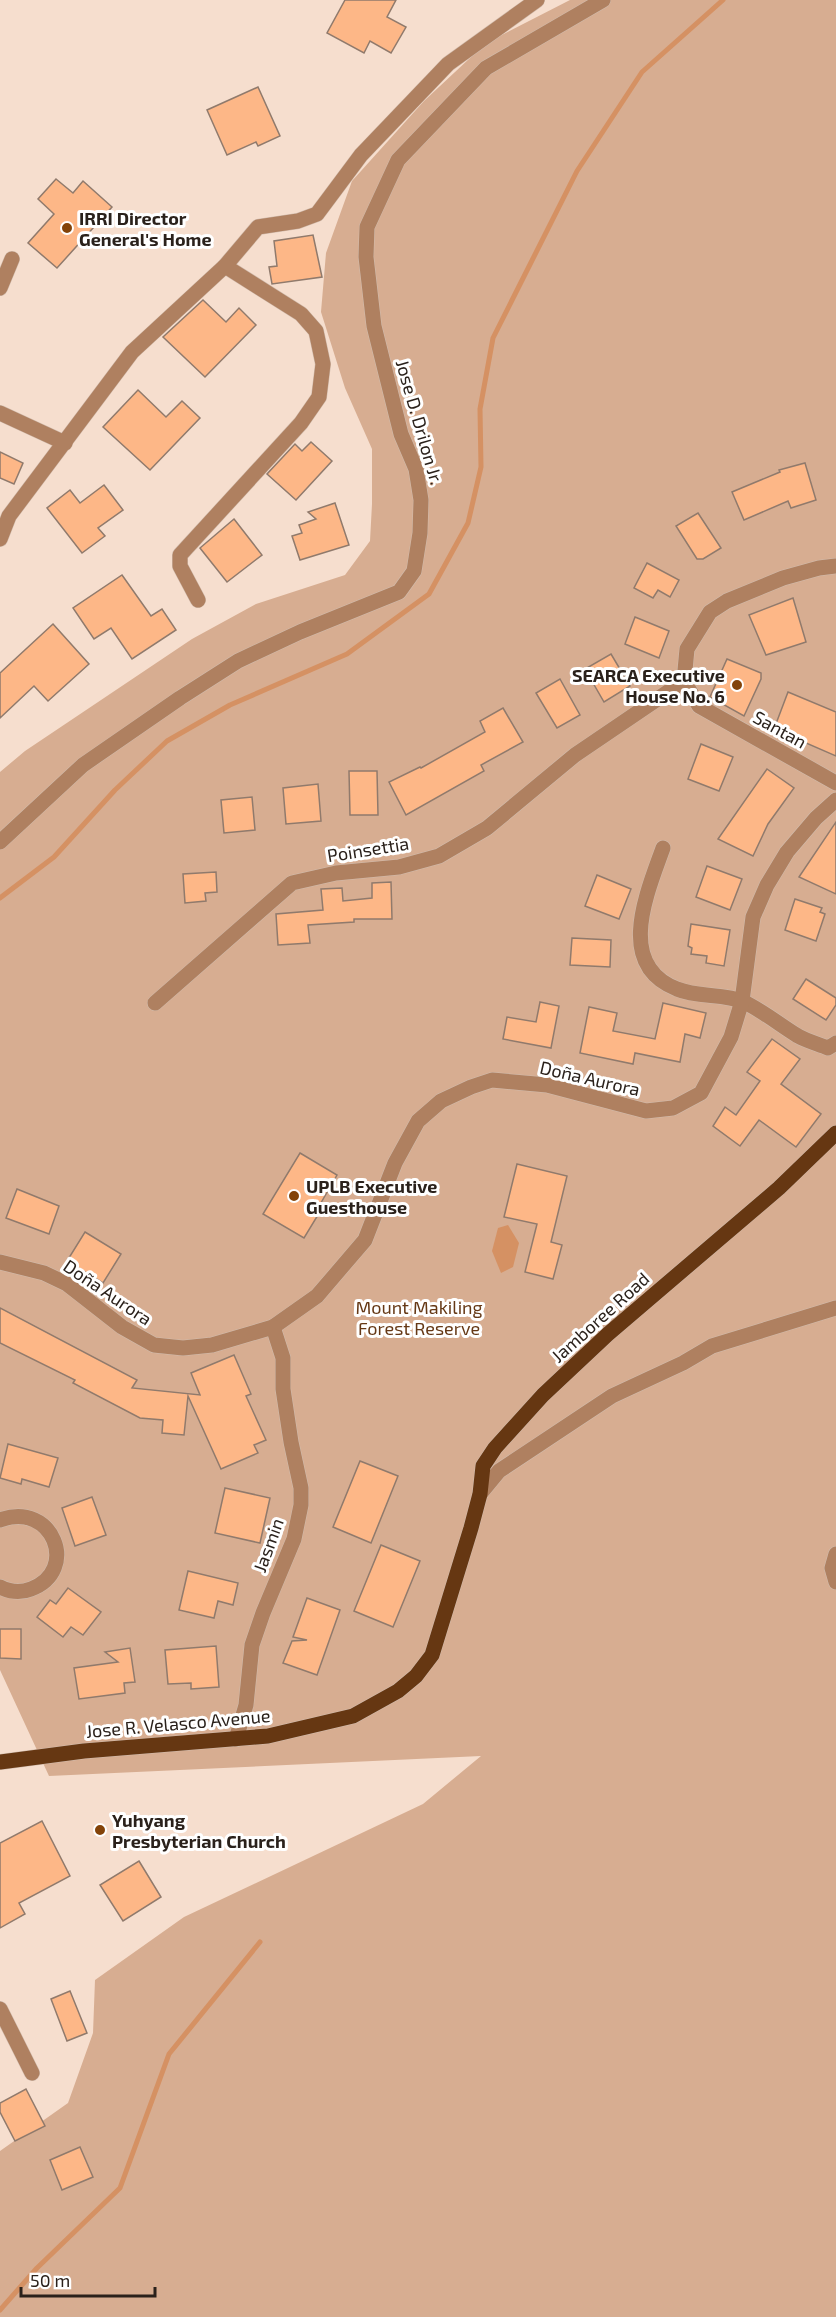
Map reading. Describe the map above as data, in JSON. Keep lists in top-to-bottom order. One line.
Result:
{"streets":{"main road":["Jamboree Road","Jose R. Velasco Avenue"],"street":["Jose D. Drilon Jr.","Santan","Poinsettia","Doña Aurora","Jasmin"]},"crossings":[["Santan","Poinsettia"],["Doña Aurora","Jasmin"],["Jamboree Road","Jose R. Velasco Avenue"],["Jasmin","Jose R. Velasco Avenue"]],"parks":["Mount Makiling Forest Reserve"],"places":["IRRI Director General's Home","SEARCA Executive House No. 6","UPLB Executive Guesthouse","Yuhyang Presbyterian Church"],"scale_bar":"50 m"}
